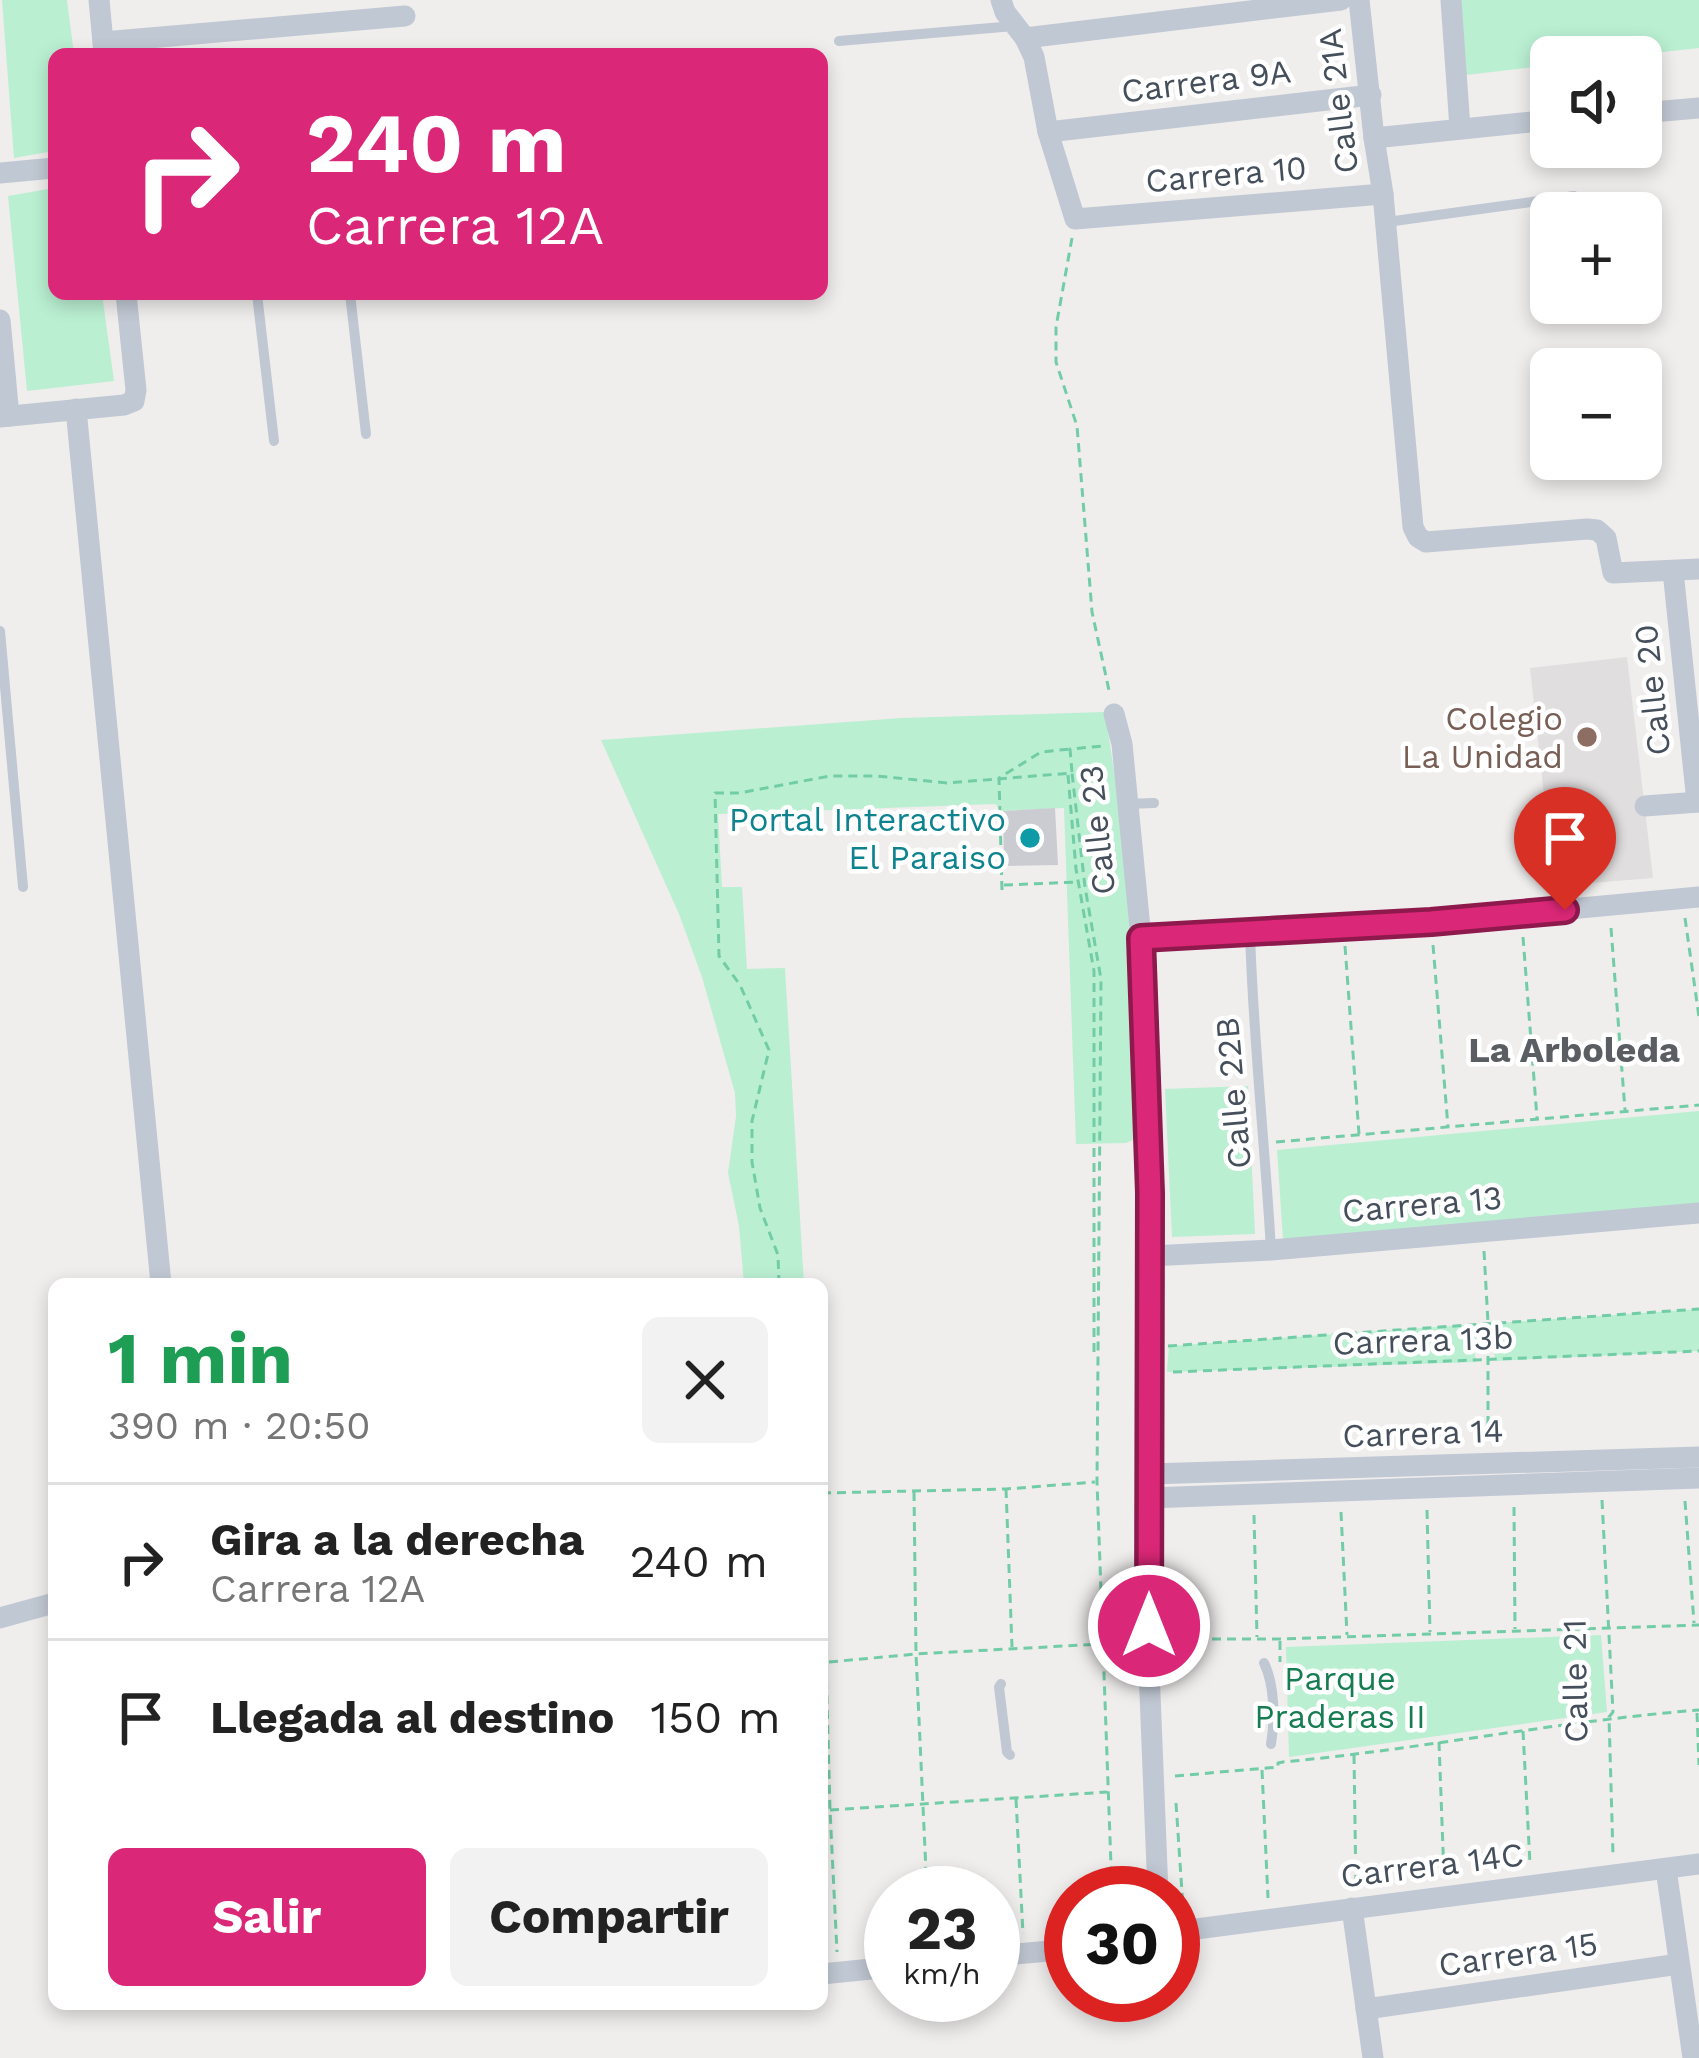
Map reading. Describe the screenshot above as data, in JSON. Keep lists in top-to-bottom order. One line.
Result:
{"streets":{"street":["Carrera 9A","Calle 21A","Carrera 10","Calle 20","Calle 23","Carrera 13","Carrera 14","Carrera 14C","Carrera 15"],"lane":["Calle 22B"],"path":["Carrera 13b","Calle 21"]},"crossings":[["Carrera 9A","Calle 21A"],["Calle 21A","Carrera 10"],["Calle 21A","Calle 20"],["Carrera 10","Calle 23"],["Calle 23","Carrera 13"],["Calle 23","Carrera 13b"],["Calle 23","Carrera 14"],["Calle 22B","Carrera 13"]],"districts":["La Arboleda"],"parks":["Parque Praderas II"],"places":["Colegio La Unidad","Portal Interactivo El Paraiso"],"page":{"map_buttons":["+","−"],"turn":["240 m","Carrera 12A"],"heading":["1 min","390 m · 20:50"],"list":[{"name":"Gira a la derecha","note":"Carrera 12A","value":"240 m"},{"name":"Llegada al destino","value":"150 m"}],"buttons":["Salir","Compartir"],"speed":"23 km/h","limit":"30"}}
